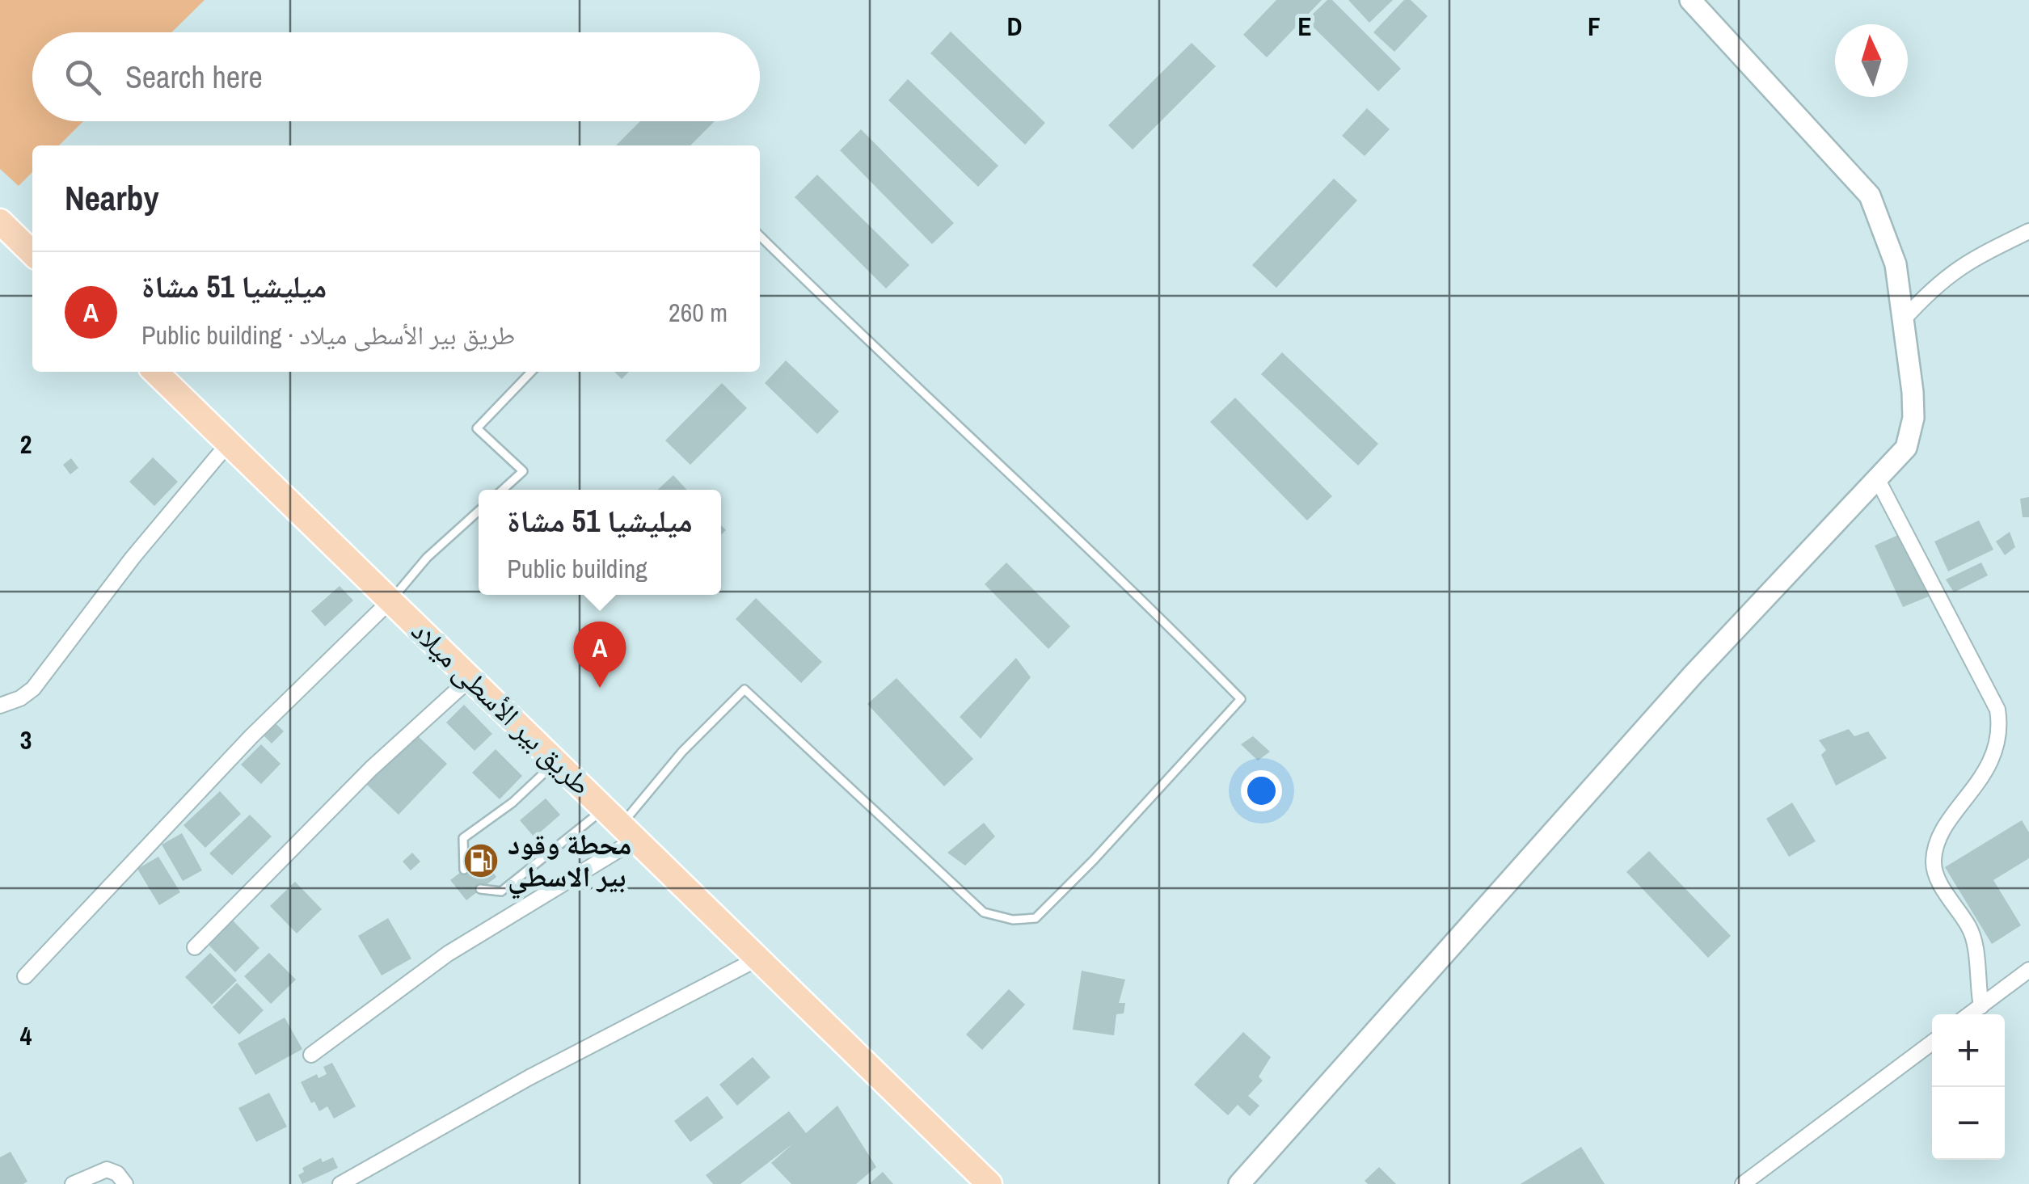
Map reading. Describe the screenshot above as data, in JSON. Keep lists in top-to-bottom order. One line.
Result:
{"streets":{"main road":["طريق بير الأسطى ميلاد"]},"places":{"fuel station":["محطة وقود بير الاسطي"]},"north":"top","page":{"search":"Search here","heading":"Nearby","list":[{"mark":"A","name":"ميليشيا 51 مشاة","note":"Public building · طريق بير الأسطى ميلاد","value":"260 m"}],"popup":["ميليشيا 51 مشاة","Public building"],"pins":"A","map_buttons":["+","−"]},"grid":{"columns":["D","E","F"],"rows":["2","3","4"]}}
